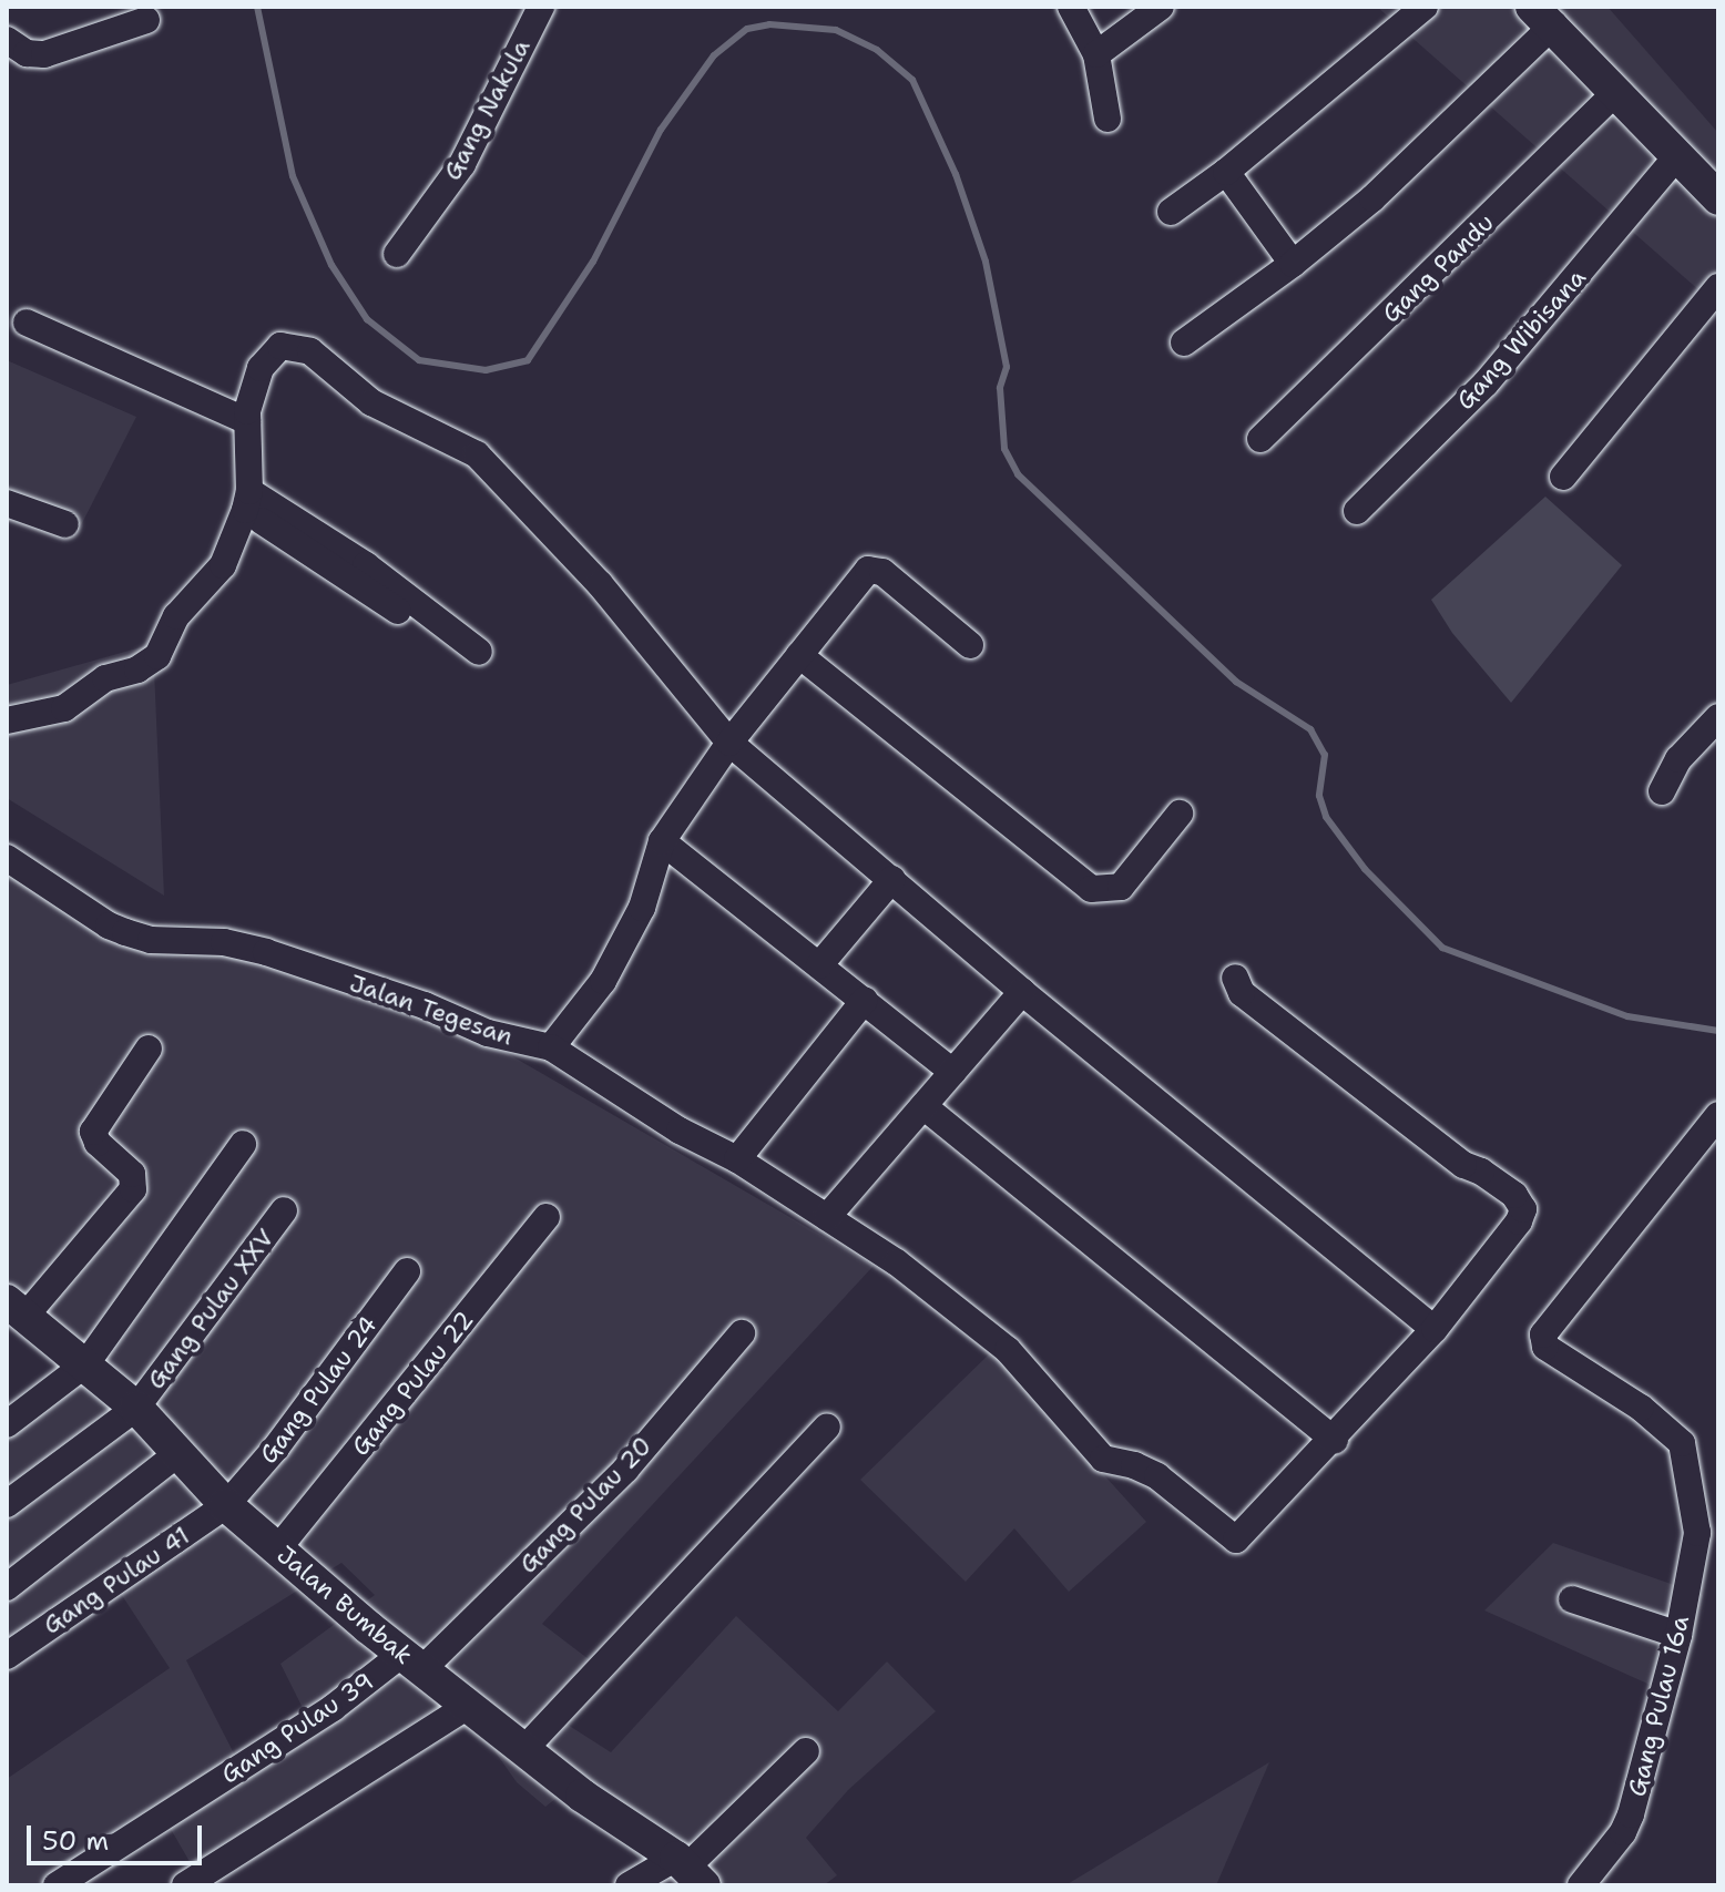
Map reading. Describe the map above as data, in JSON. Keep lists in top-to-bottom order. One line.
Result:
{"streets":{"street":["Gang Nakula","Gang Pandu","Gang Wibisana","Jalan Tegesan","Gang Pulau XXV","Gang Pulau 22","Gang Pulau 24","Gang Pulau 20","Gang Pulau 41","Jalan Bumbak","Gang Pulau 16a","Gang Pulau 39"]},"crossings":[["Gang Pulau XXV","Jalan Bumbak"],["Gang Pulau 22","Jalan Bumbak"],["Gang Pulau 24","Gang Pulau 41"],["Gang Pulau 24","Jalan Bumbak"],["Gang Pulau 20","Jalan Bumbak"],["Gang Pulau 20","Gang Pulau 39"],["Gang Pulau 41","Jalan Bumbak"],["Jalan Bumbak","Gang Pulau 39"]],"scale_bar":"50 m"}
